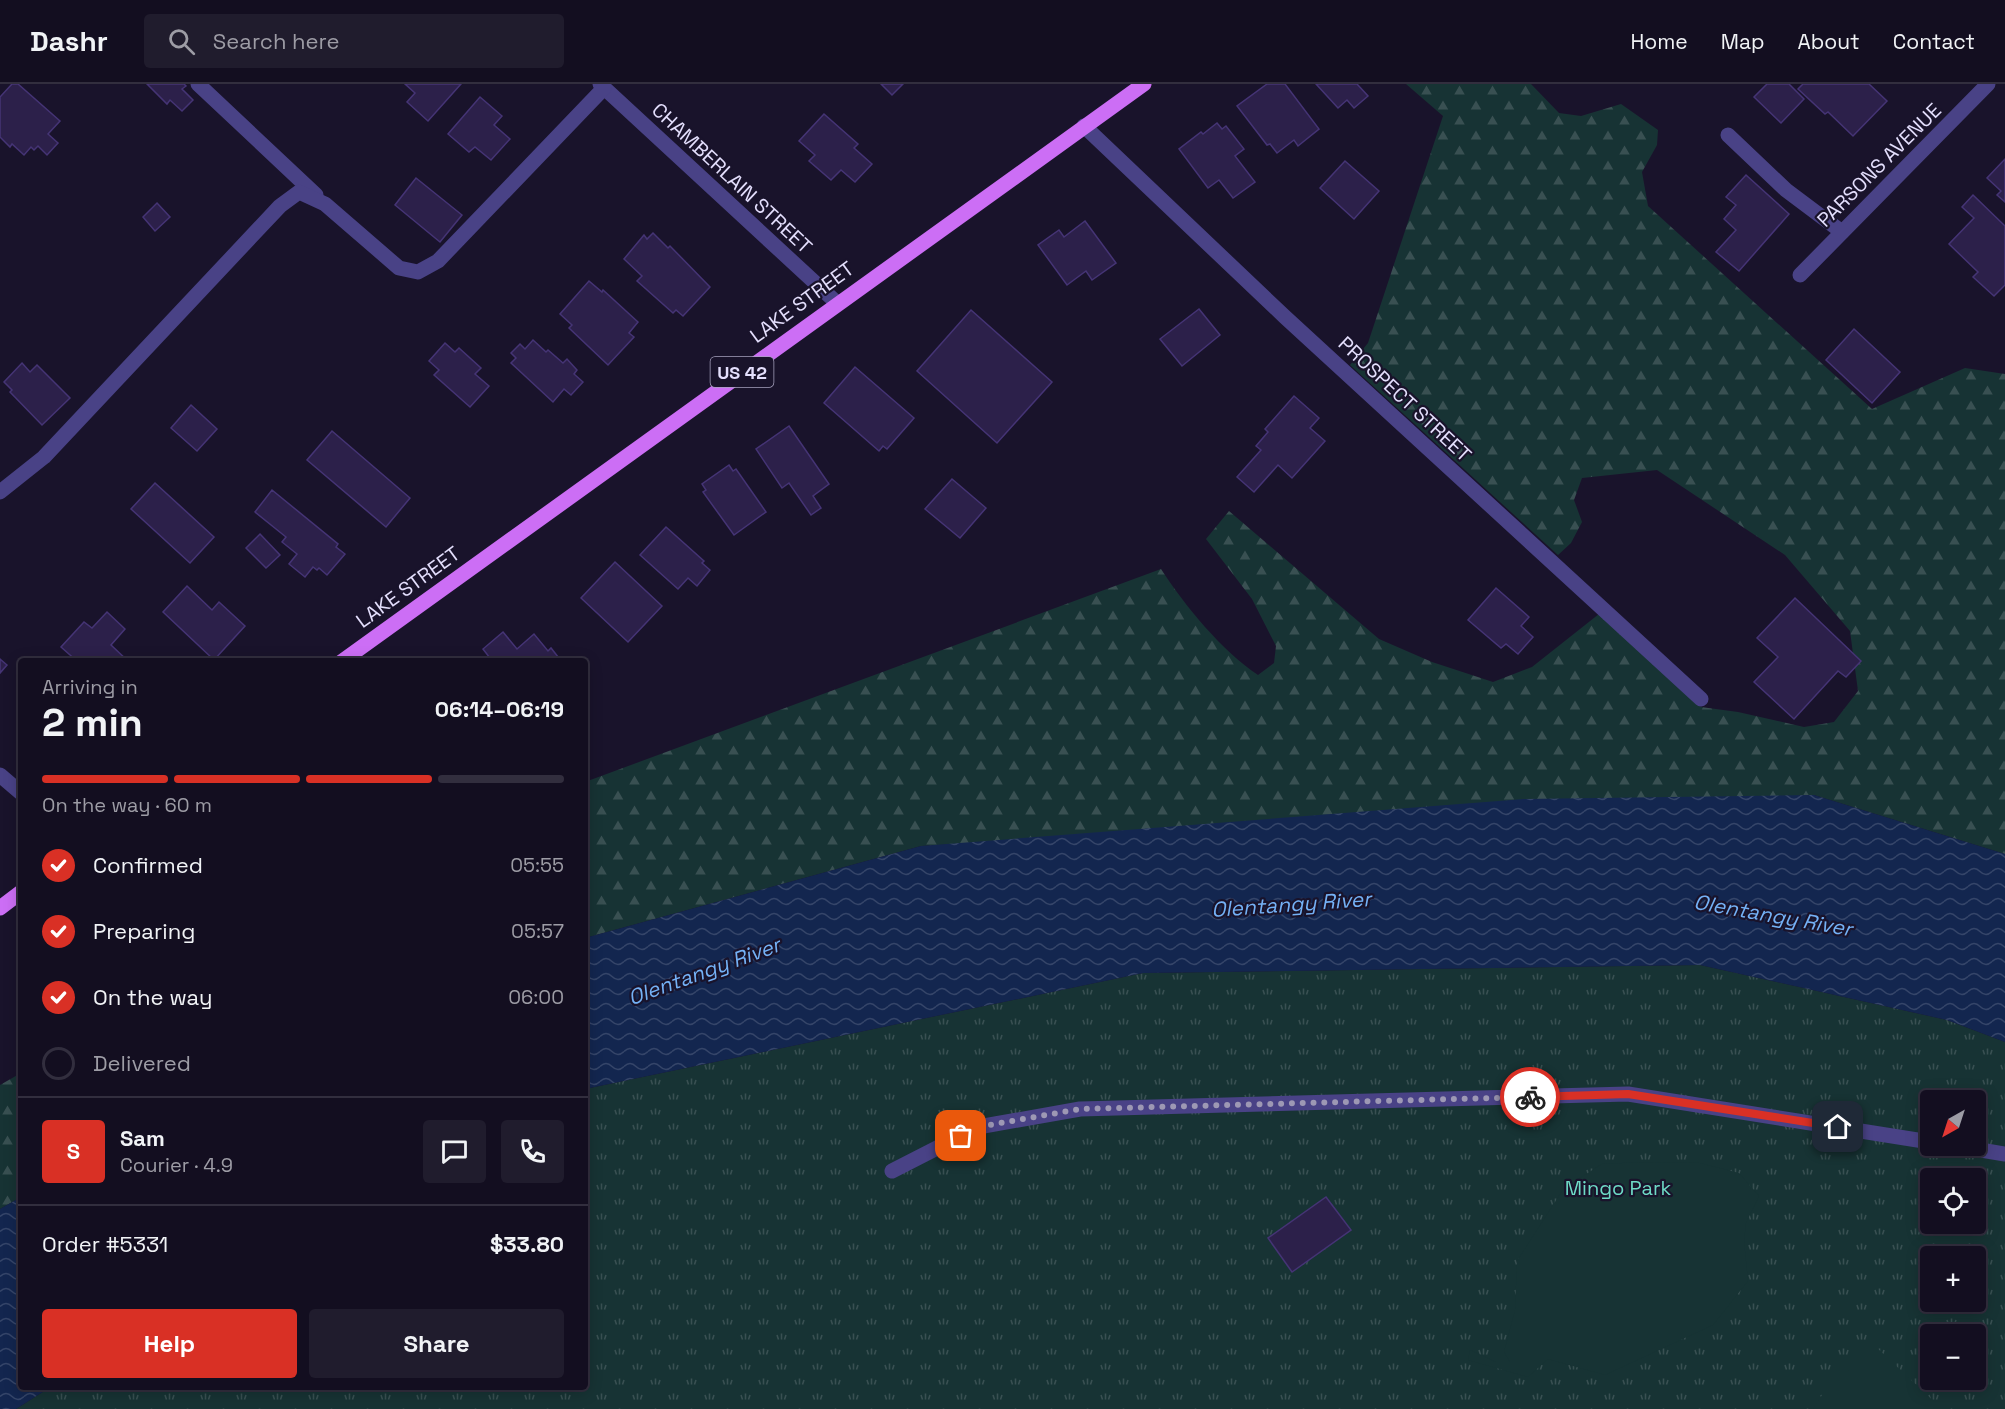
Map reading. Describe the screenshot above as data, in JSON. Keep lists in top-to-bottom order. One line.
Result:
{"streets":{"main road":["LAKE STREET","US 42"],"street":["PARSONS AVENUE","CHAMBERLAIN STREET","PROSPECT STREET"]},"crossings":[["CHAMBERLAIN STREET","LAKE STREET"],["LAKE STREET","PROSPECT STREET"]],"water":["Olentangy River"],"parks":["Mingo Park"],"north":"bottom left","page":{"header":"Dashr","search":"Search here","nav":["Home","Map","About","Contact"],"heading":["2 min","Arriving in","06:14–06:19"],"panel":["Sam","Courier · 4.9","Order #5331","$33.80"],"bar":"On the way · 60 m","list":[["Confirmed","05:55"],["Preparing","05:57"],["On the way","06:00"],"Delivered"],"map_buttons":["+","−"],"round":"S","buttons":["Help","Share"]}}
